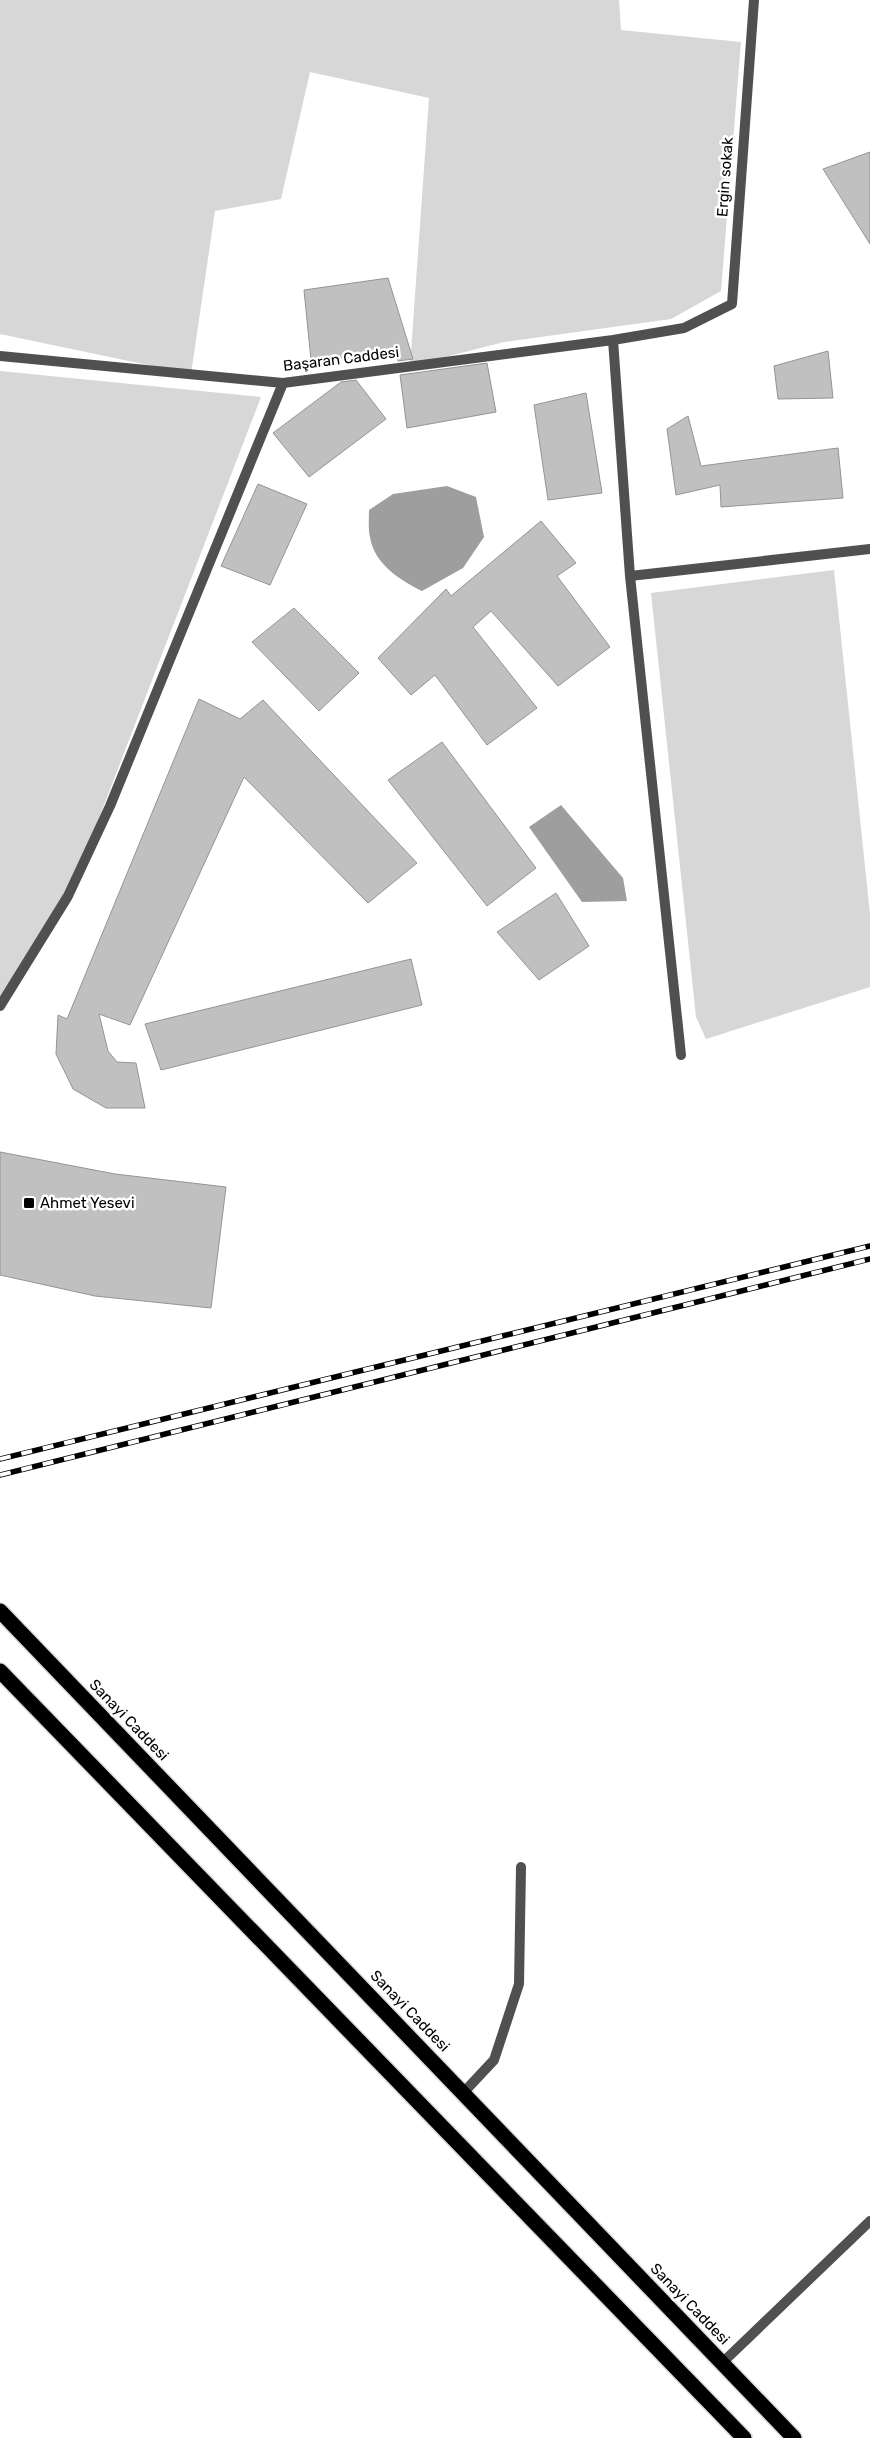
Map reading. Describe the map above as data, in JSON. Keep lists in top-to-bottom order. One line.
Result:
{"streets":{"highway":["Sanayi Caddesi"],"street":["Ergin sokak","Başaran Caddesi"]},"crossings":[["Ergin sokak","Başaran Caddesi"]],"places":{"transit":["Ahmet Yesevi"]}}
